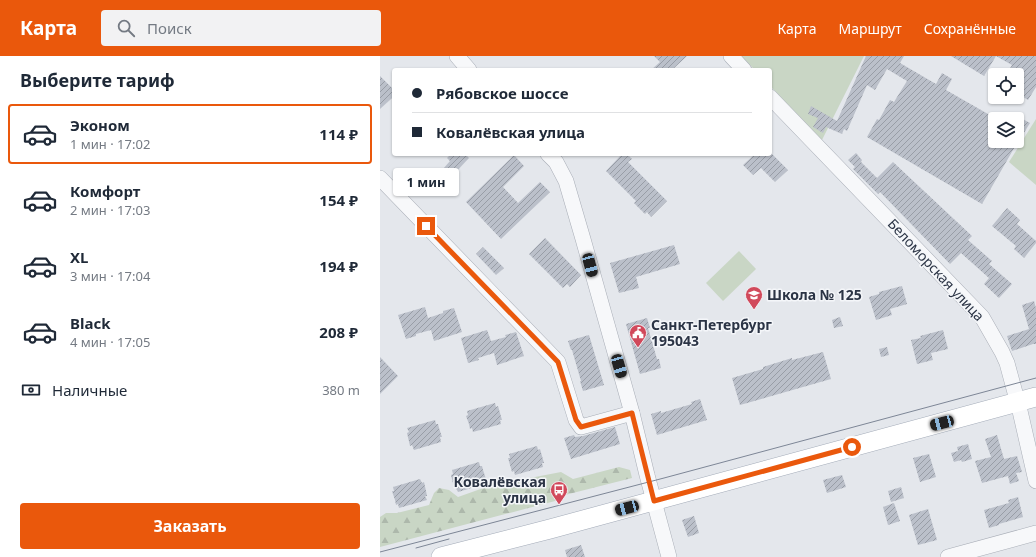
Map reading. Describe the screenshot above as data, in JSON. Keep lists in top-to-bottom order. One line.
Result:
{"streets":{"street":["Беломорская улица"]},"places":{"school or university":["Школа № 125"],"public building":["Санкт-Петербург 195043"],"bus stop":["Ковалёвская улица"]},"page":{"header":"Карта","search":"Поиск","nav":["Карта","Маршрут","Сохранённые"],"heading":"Выберите тариф","banner":["Рябовское шоссе","Ковалёвская улица"],"list":[{"name":"Эконом","note":"1 мин · 17:02","value":"114 ₽"},{"name":"Комфорт","note":"2 мин · 17:03","value":"154 ₽"},{"name":"XL","note":"3 мин · 17:04","value":"194 ₽"},{"name":"Black","note":"4 мин · 17:05","value":"208 ₽"}],"bubble":"1 мин","pay":["Наличные","380 m"],"buttons":"Заказать"}}
